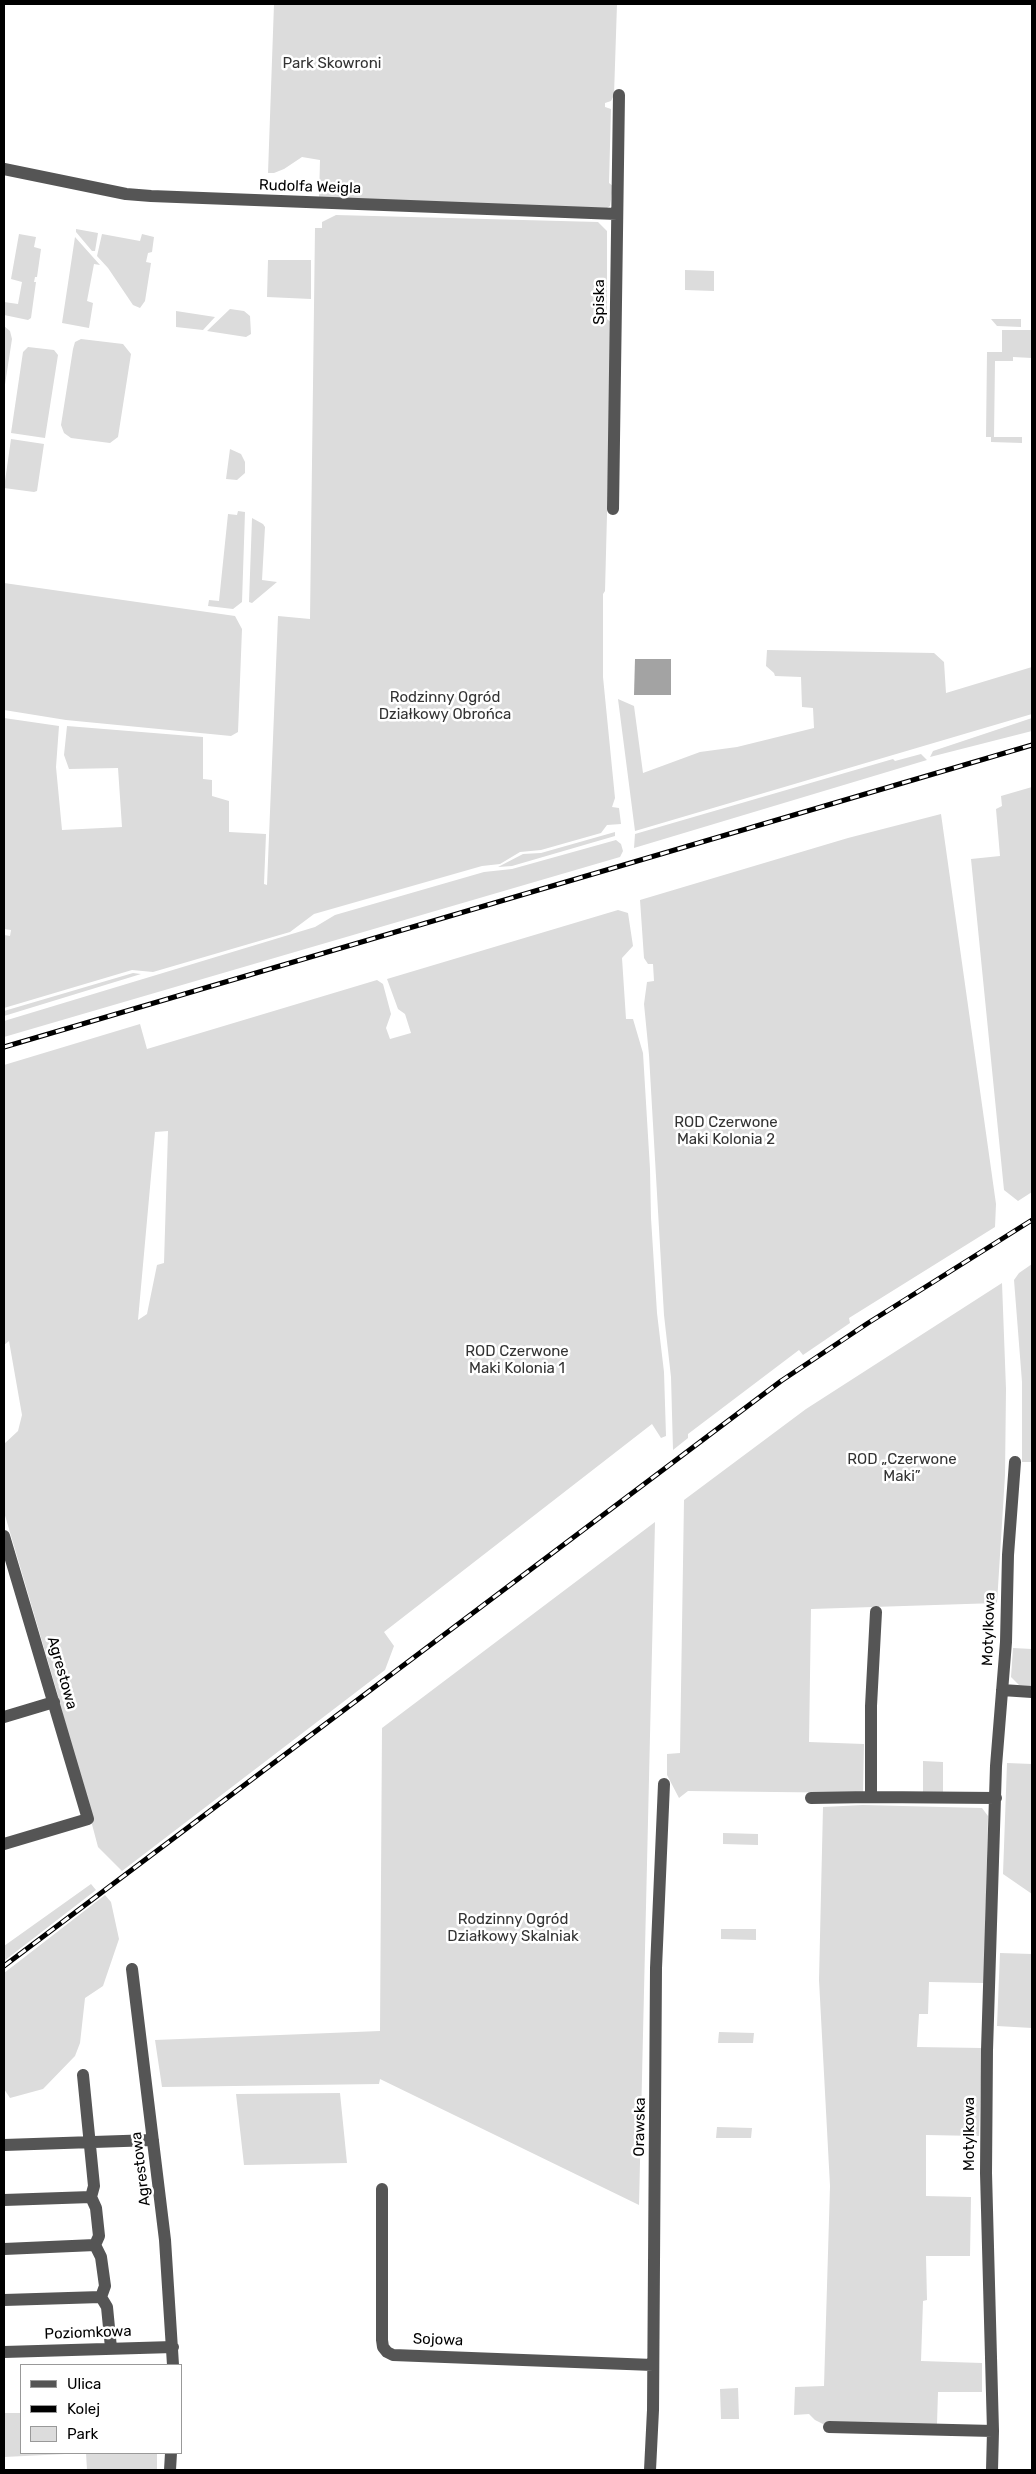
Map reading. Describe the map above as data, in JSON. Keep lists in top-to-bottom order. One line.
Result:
{"streets":{"street":["Rudolfa Weigla","Spiska","Motylkowa","Agrestowa","Orawska","Poziomkowa","Sojowa"]},"crossings":[["Rudolfa Weigla","Spiska"],["Agrestowa","Poziomkowa"],["Orawska","Sojowa"]],"parks":["Park Skowroni","Rodzinny Ogród Działkowy Obrońca","ROD Czerwone Maki Kolonia 2","ROD Czerwone Maki Kolonia 1","ROD „Czerwone Maki”","Rodzinny Ogród Działkowy Skalniak"],"legend":["Ulica","Kolej","Park"]}
